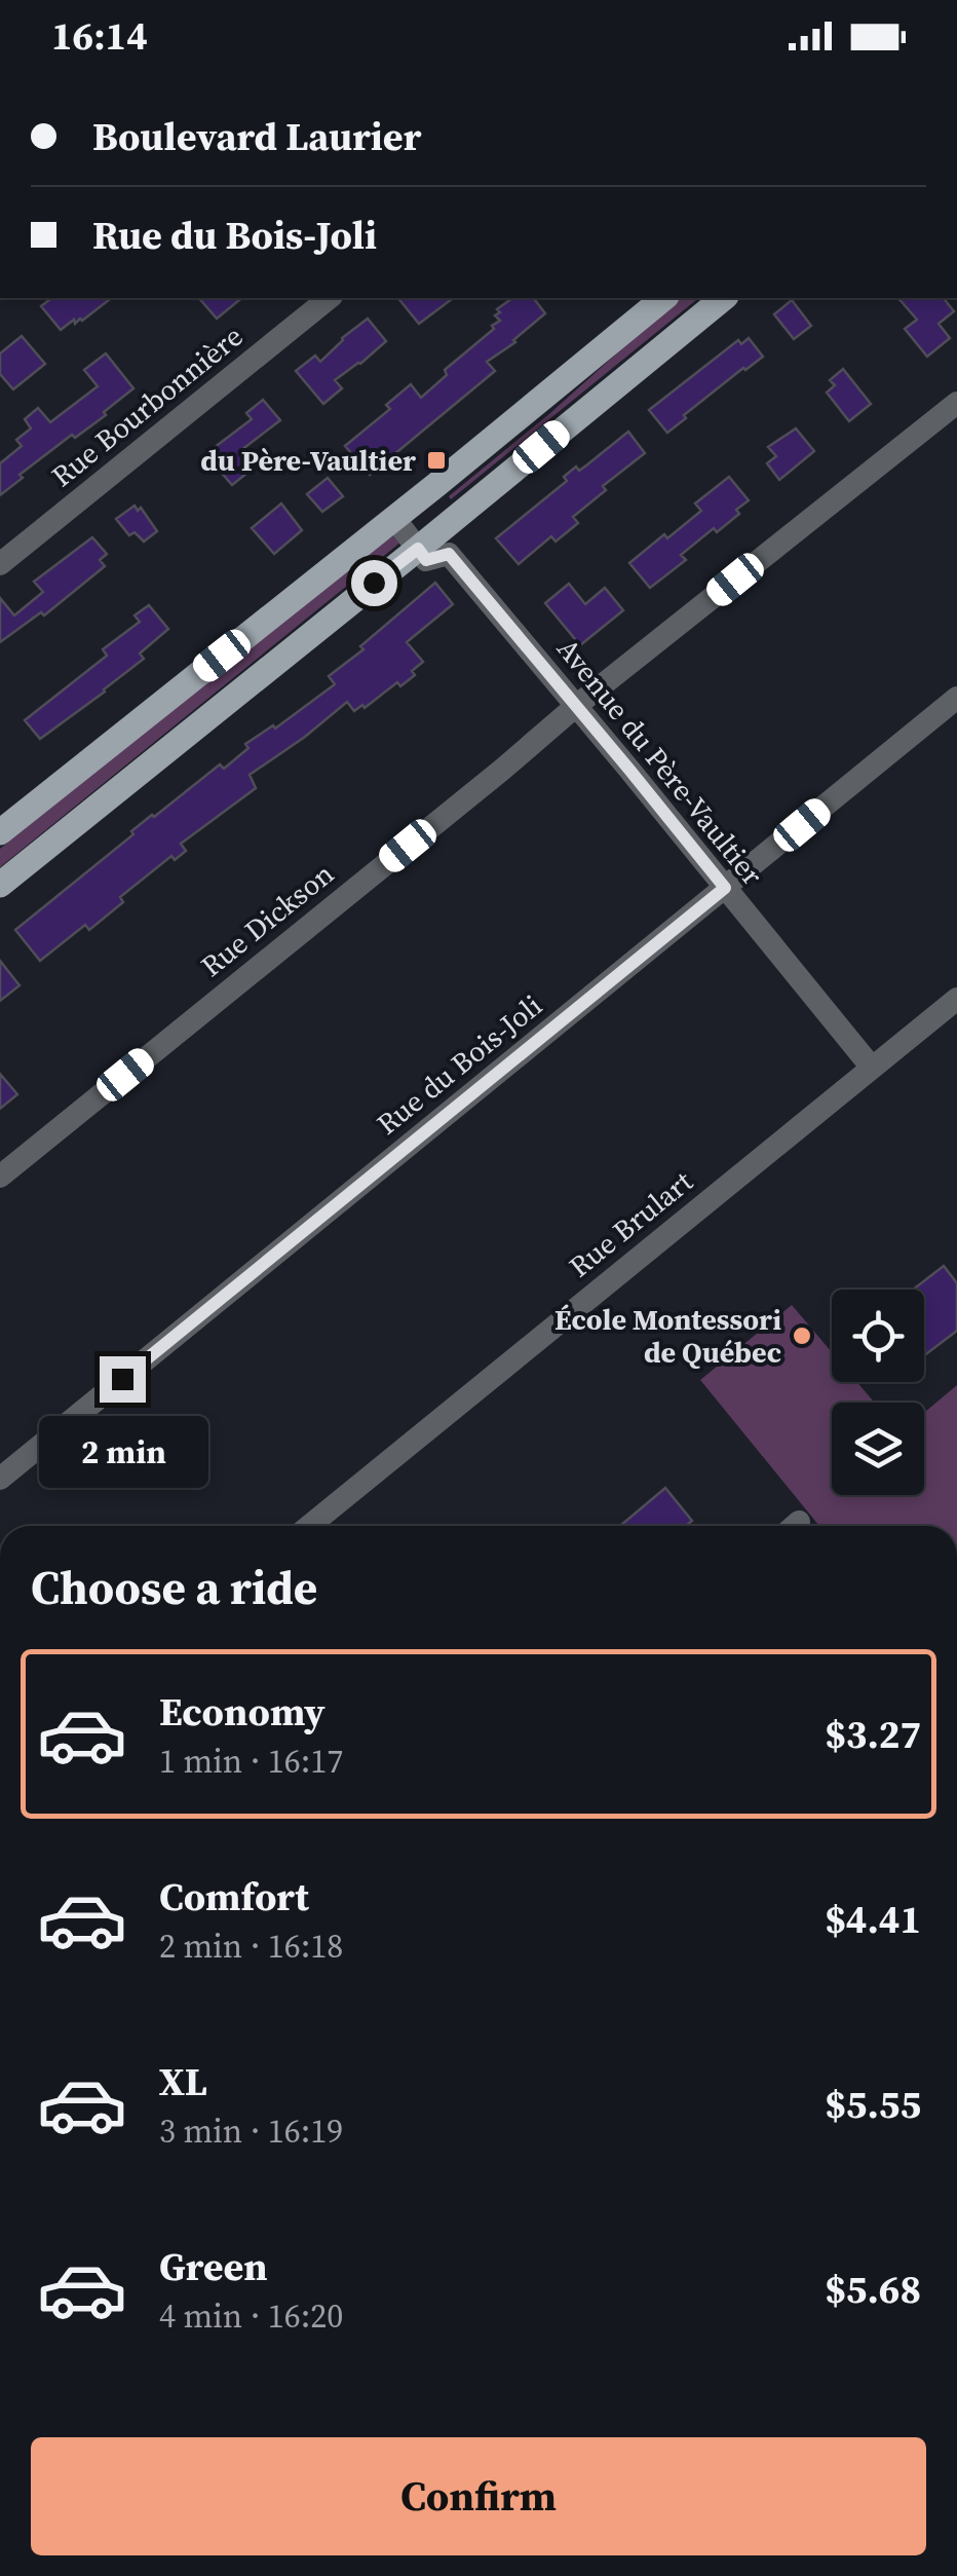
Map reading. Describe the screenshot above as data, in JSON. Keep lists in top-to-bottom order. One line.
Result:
{"streets":{"street":["Rue Bourbonnière","Avenue du Père-Vaultier","Rue Dickson","Rue du Bois-Joli","Rue Brulart"]},"crossings":[["Avenue du Père-Vaultier","Rue Dickson"],["Avenue du Père-Vaultier","Rue du Bois-Joli"],["Avenue du Père-Vaultier","Rue Brulart"]],"places":{"transit":["du Père-Vaultier"],"other":["École Montessori de Québec"]},"page":{"status":"16:14","banner":["Boulevard Laurier","Rue du Bois-Joli"],"bubble":"2 min","heading":"Choose a ride","list":[{"name":"Economy","note":"1 min · 16:17","value":"$3.27"},{"name":"Comfort","note":"2 min · 16:18","value":"$4.41"},{"name":"XL","note":"3 min · 16:19","value":"$5.55"},{"name":"Green","note":"4 min · 16:20","value":"$5.68"}],"buttons":"Confirm"}}
